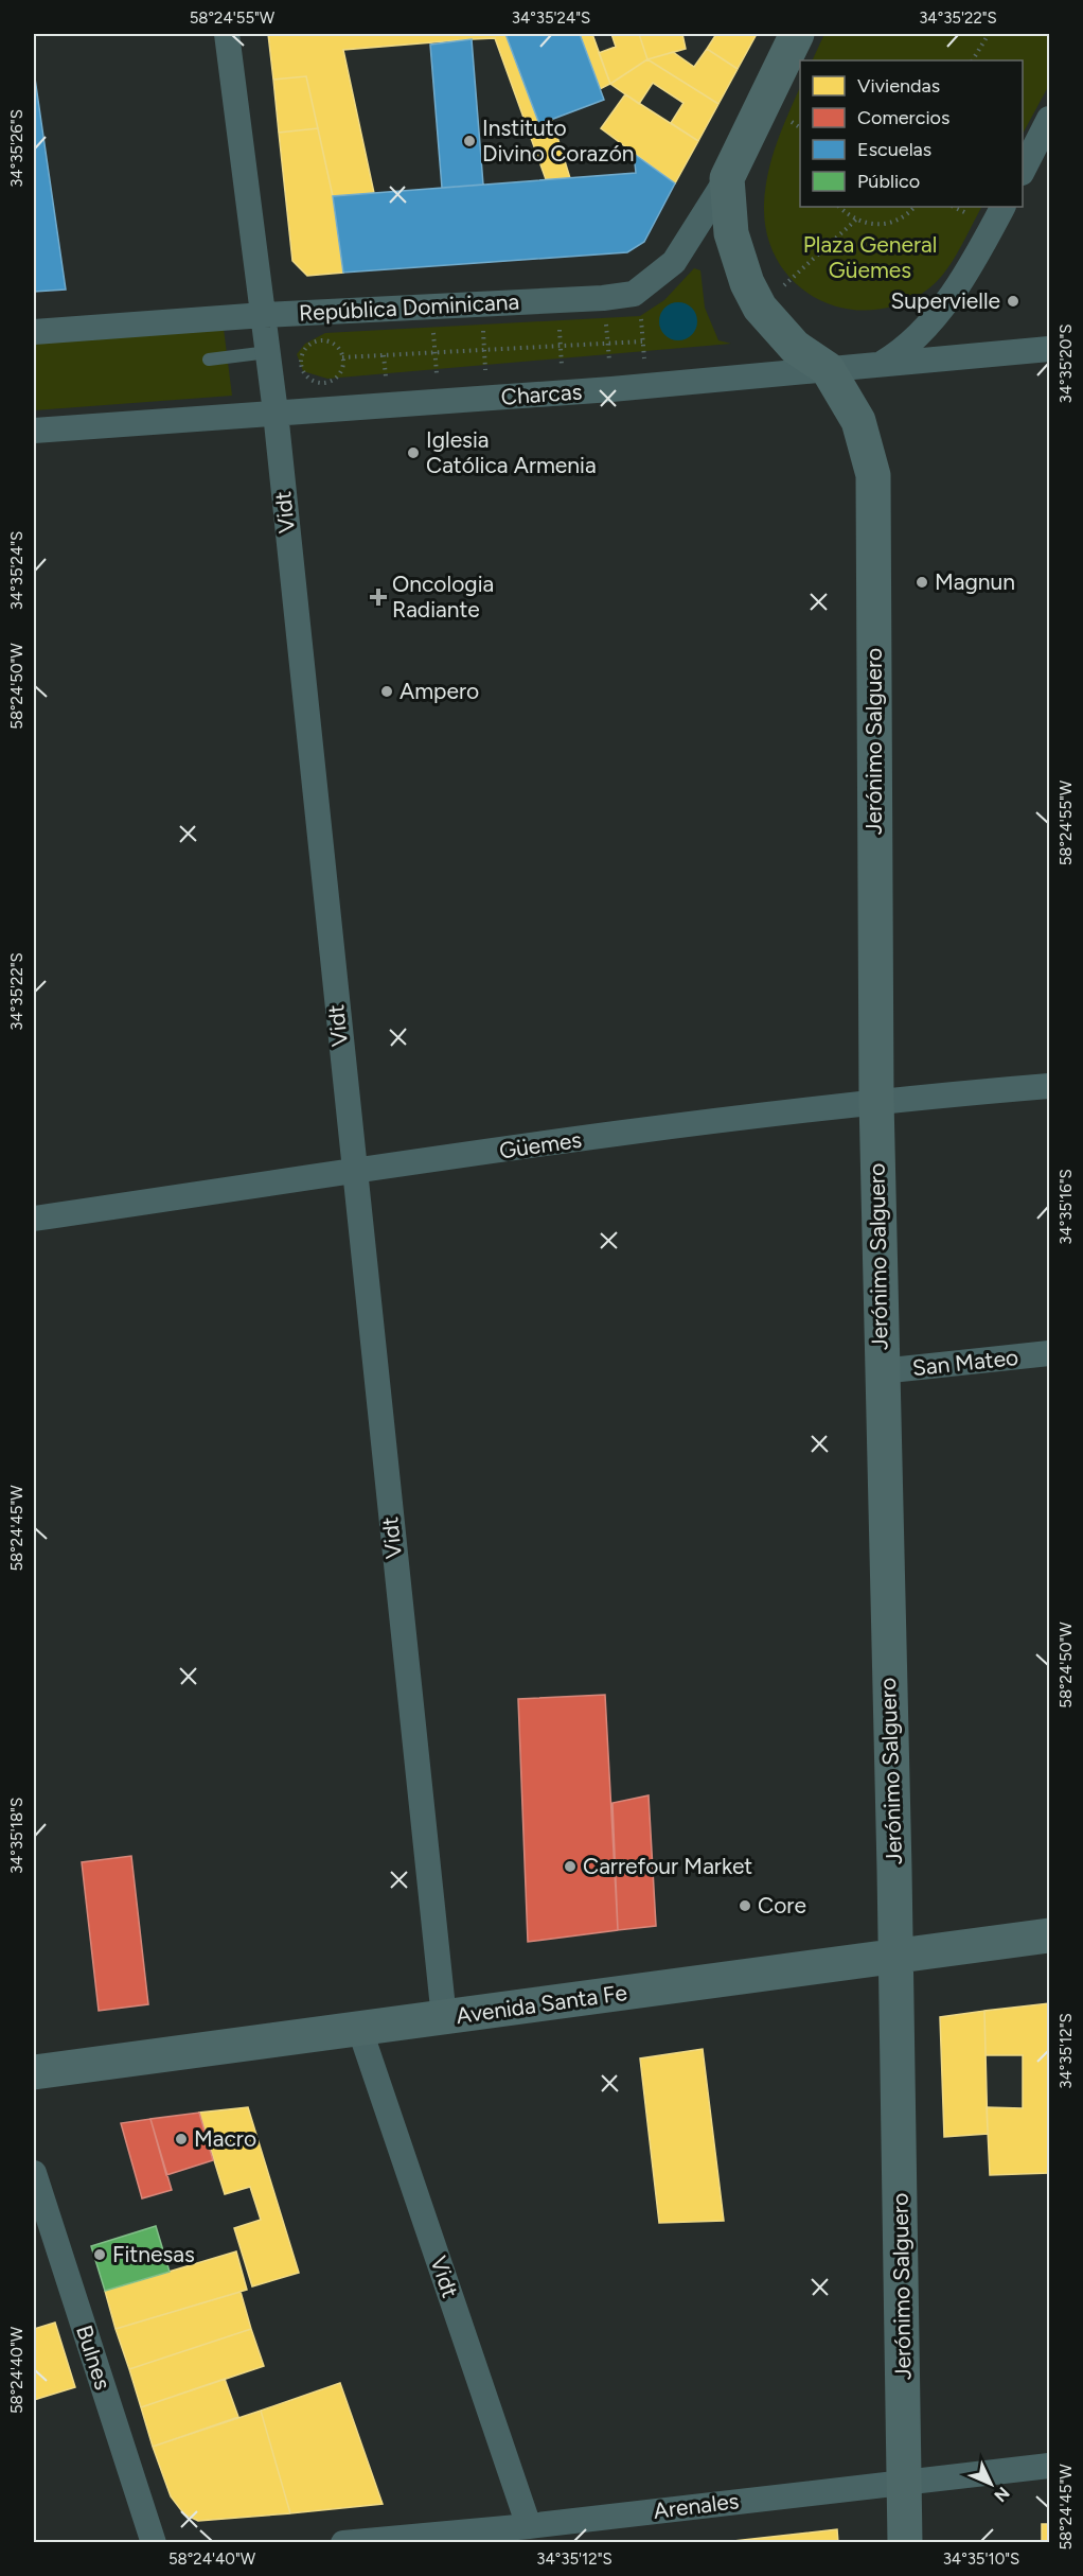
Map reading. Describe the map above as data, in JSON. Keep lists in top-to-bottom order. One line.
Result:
{"streets":{"street":["República Dominicana","Charcas","Vidt","Jerónimo Salguero","Güemes","San Mateo","Avenida Santa Fe","Bulnes","Arenales"]},"crossings":[["República Dominicana","Vidt"],["Charcas","Vidt"],["Charcas","Jerónimo Salguero"],["Vidt","Güemes"],["Vidt","Avenida Santa Fe"],["Vidt","Arenales"],["Jerónimo Salguero","Güemes"],["Jerónimo Salguero","San Mateo"],["Jerónimo Salguero","Avenida Santa Fe"],["Jerónimo Salguero","Arenales"]],"parks":["Plaza General Güemes"],"places":{"other":["Instituto Divino Corazón","Supervielle","Iglesia Católica Armenia","Magnun","Ampero","Carrefour Market","Core","Macro","Fitnesas"],"health":["Oncologia Radiante"]},"legend":["Viviendas","Comercios","Escuelas","Público"],"north":"bottom right","coordinates":["58°24'55\"W","34°35'24\"S","34°35'22\"S","34°35'26\"S","34°35'20\"S","58°24'50\"W","34°35'16\"S","58°24'45\"W","34°35'18\"S","34°35'12\"S","58°24'40\"W","34°35'10\"S"]}
